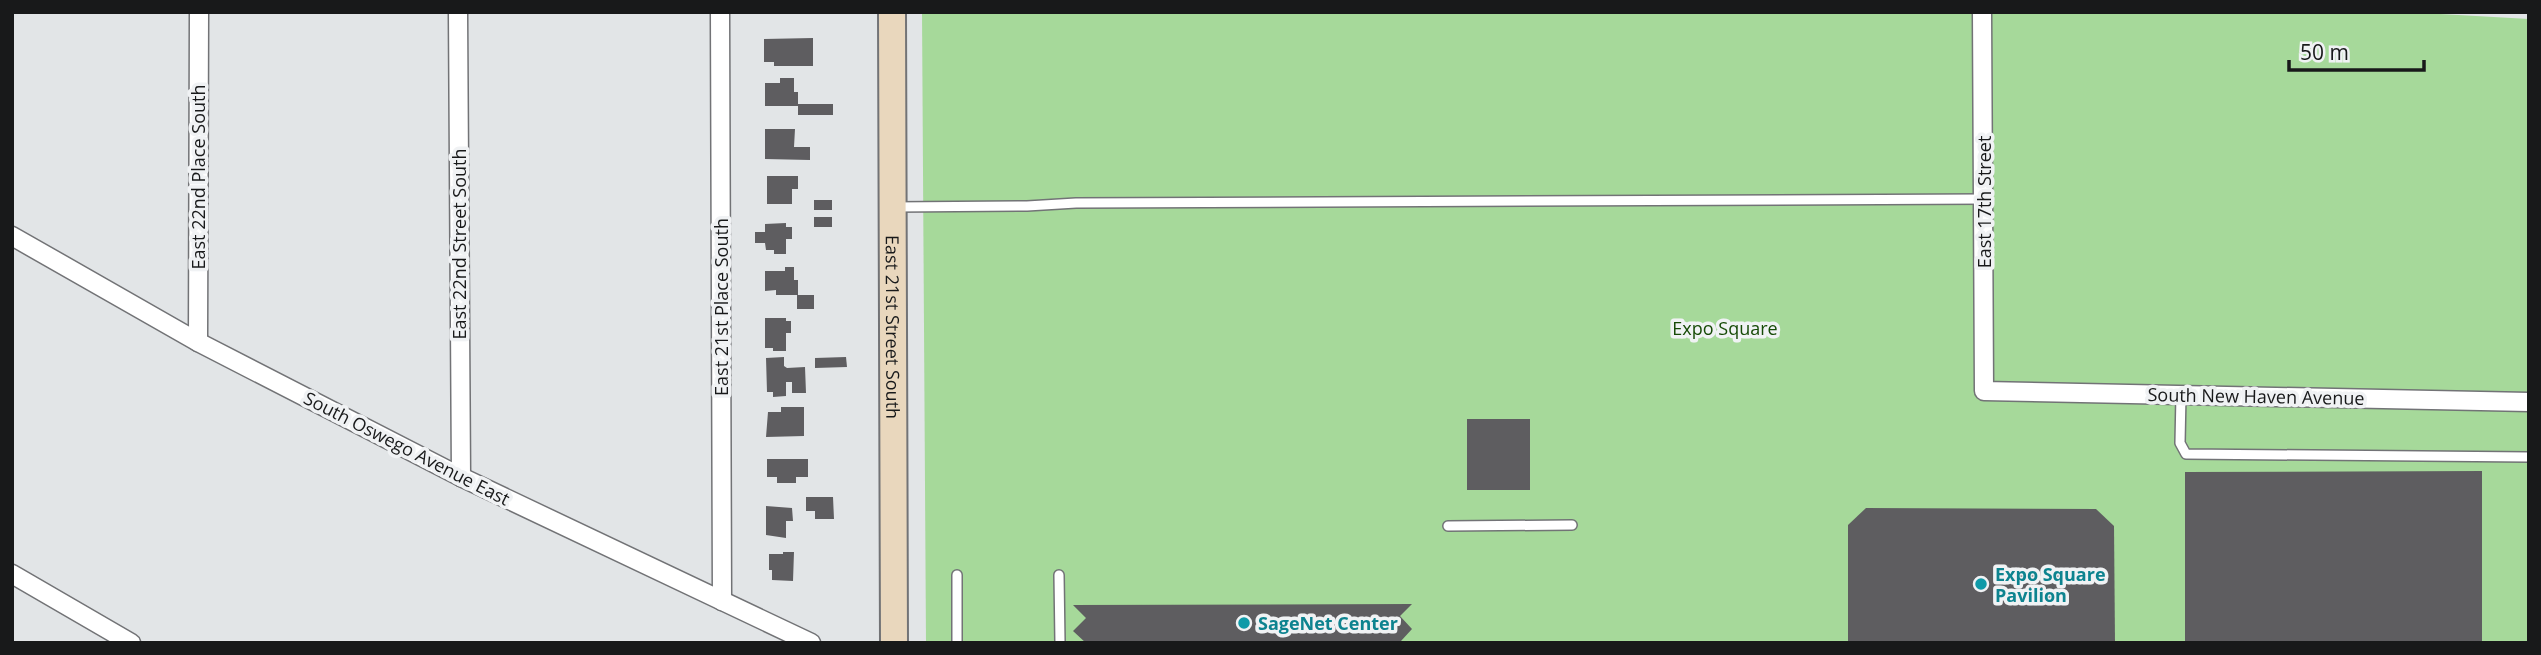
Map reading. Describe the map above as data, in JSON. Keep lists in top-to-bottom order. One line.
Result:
{"streets":{"main road":["East 21st Street South"],"street":["East 22nd Place South","East 17th Street","East 22nd Street South","East 21st Place South","South New Haven Avenue","South Oswego Avenue East"]},"crossings":[["East 22nd Place South","South Oswego Avenue East"],["East 17th Street","South New Haven Avenue"],["East 22nd Street South","South Oswego Avenue East"],["East 21st Place South","South Oswego Avenue East"]],"parks":["Expo Square"],"places":["Expo Square Pavilion","SageNet Center"],"scale_bar":"50 m"}
